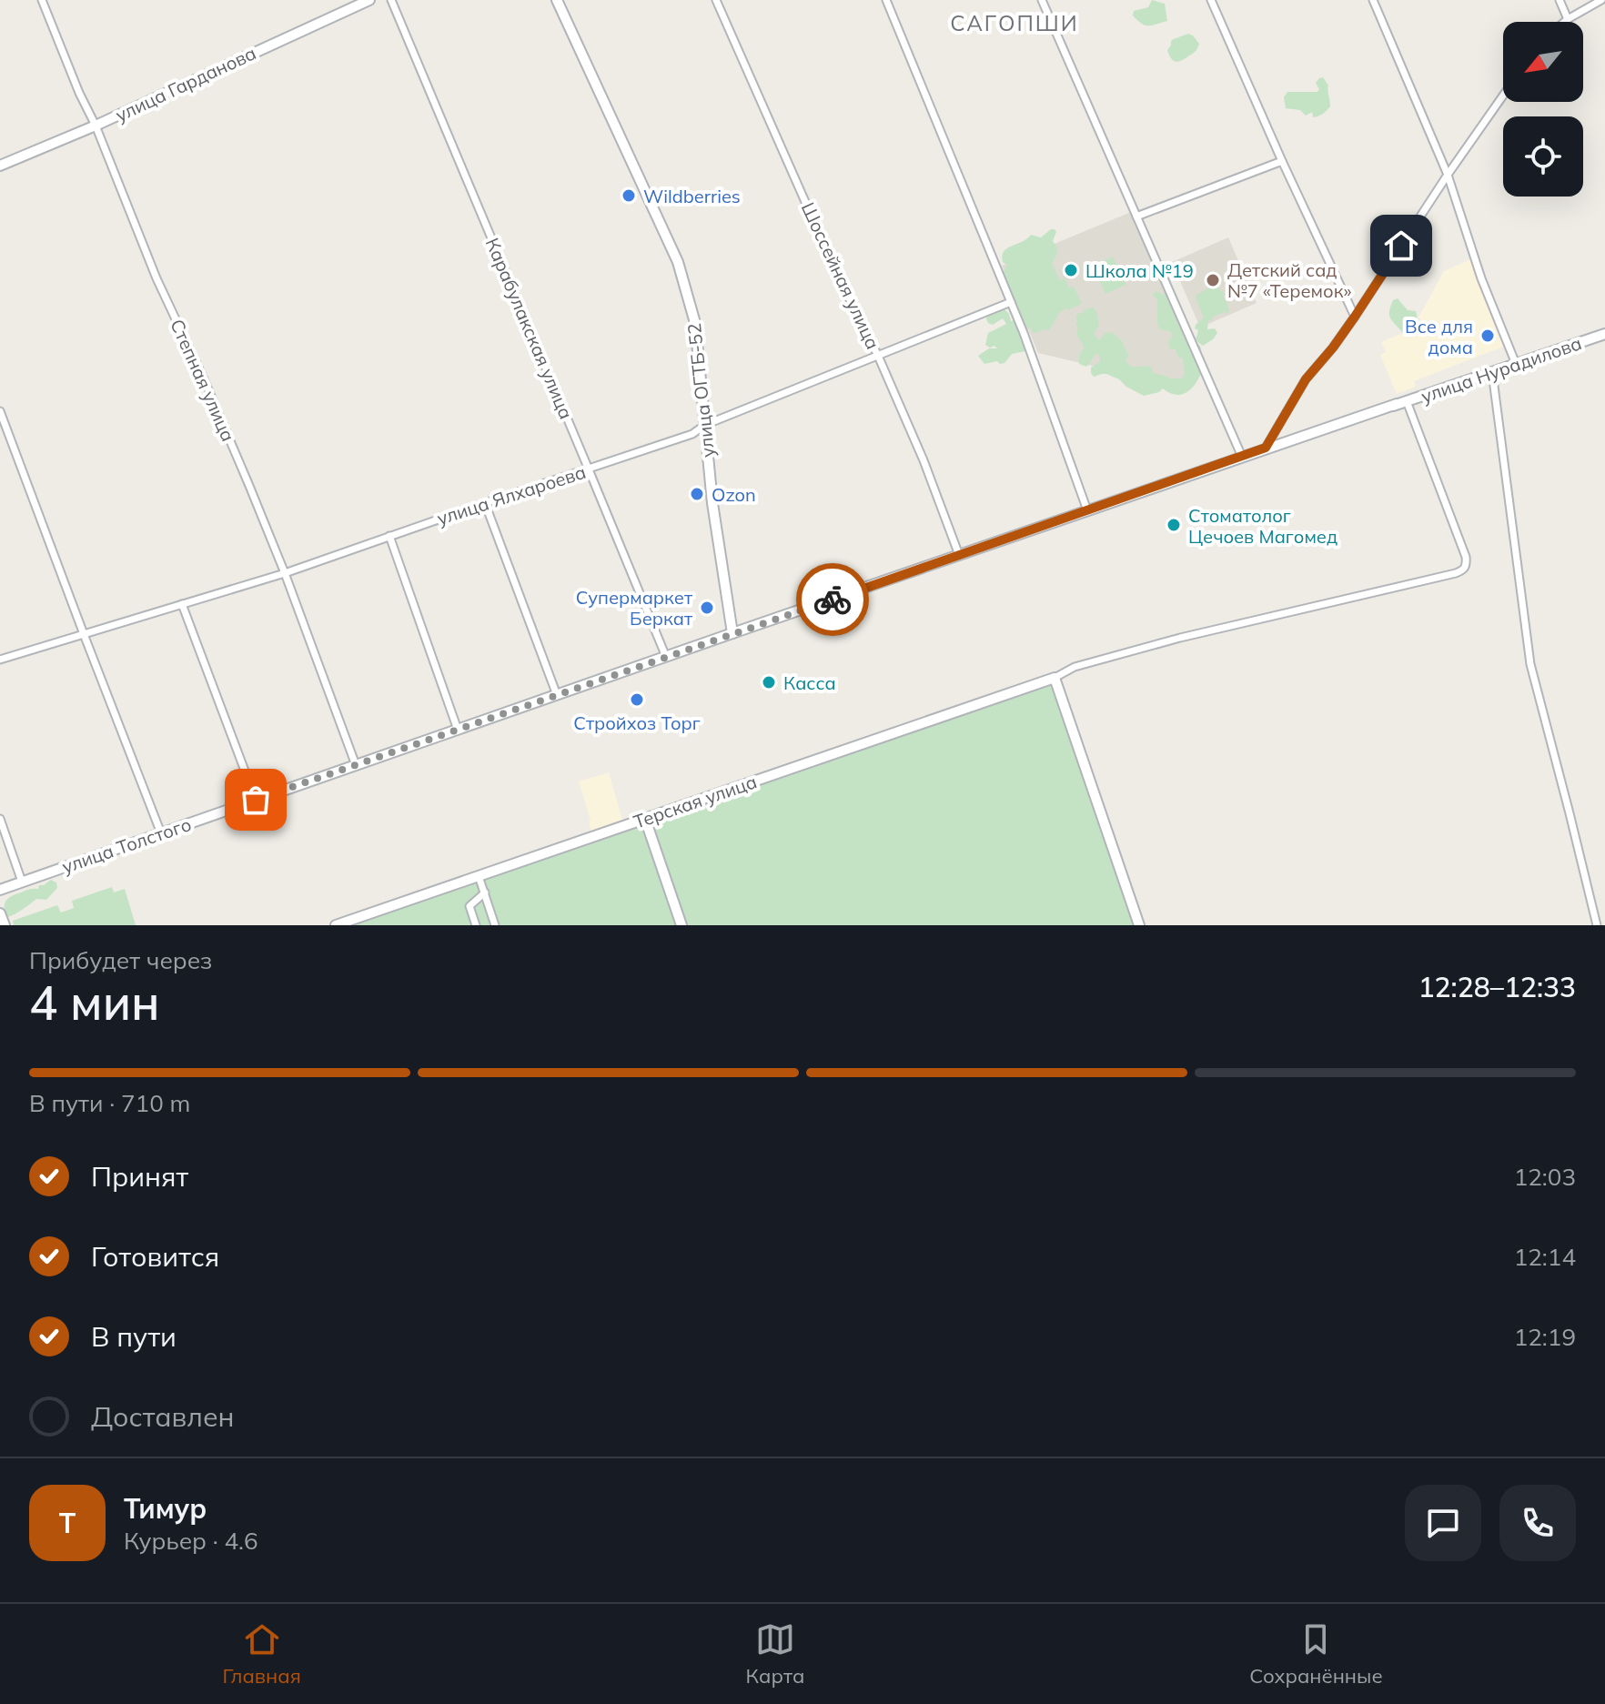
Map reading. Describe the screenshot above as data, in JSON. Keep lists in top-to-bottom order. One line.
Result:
{"streets":{"street":["улица Гарданова","Шоссейная улица","Карабулакская улица","улица Нурадилова","Степная улица","улица ОГТБ-52","улица Ялхароева","Терская улица","улица Толстого"]},"crossings":[["улица Гарданова","Степная улица"],["Шоссейная улица","улица Ялхароева"],["Шоссейная улица","улица Толстого"],["Карабулакская улица","улица Ялхароева"],["Карабулакская улица","улица Толстого"],["улица Нурадилова","улица Толстого"],["Степная улица","улица Ялхароева"],["Степная улица","улица Толстого"],["улица ОГТБ-52","улица Ялхароева"],["улица ОГТБ-52","улица Толстого"]],"districts":["САГОПШИ"],"places":["Wildberries","Школа №19","Детский сад №7 «Теремок»","Все для дома","Ozon","Стоматолог Цечоев Магомед","Супермаркет Беркат","Касса","Стройхоз Торг"],"north":"bottom left","page":{"heading":["4 мин","Прибудет через","12:28–12:33"],"panel":["Тимур","Курьер · 4.6"],"bar":"В пути · 710 m","list":[["Принят","12:03"],["Готовится","12:14"],["В пути","12:19"],"Доставлен"],"round":"Т","tabs":["Главная","Карта","Сохранённые"]}}
